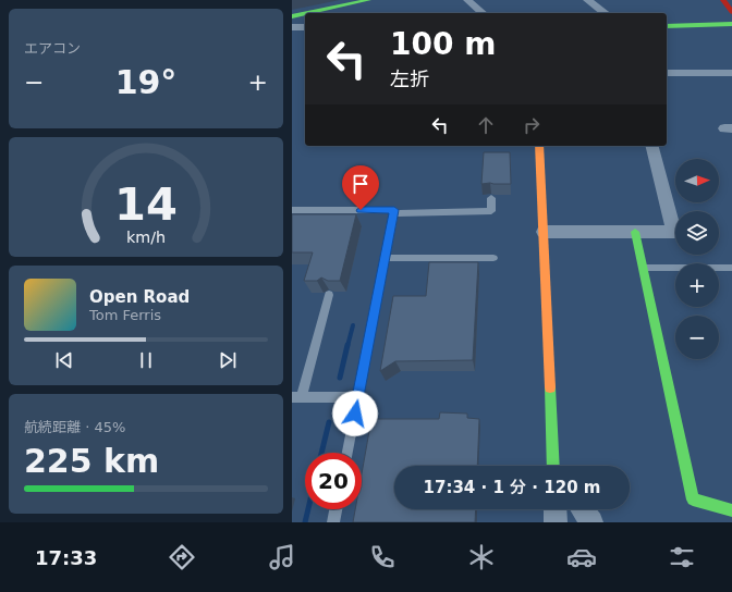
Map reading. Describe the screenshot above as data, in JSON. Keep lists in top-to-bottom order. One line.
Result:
{"north":"right","page":{"tile":["エアコン",["航続距離 · 45%","225 km"]],"turn":["100 m","左折"],"heat":["−","19°","+"],"map_buttons":["+","−"],"song":["Open Road","Tom Ferris"],"limit":"20","trip":"17:34 · 1 分 · 120 m","tabs":"17:33","gauge":["14","km/h"]}}
